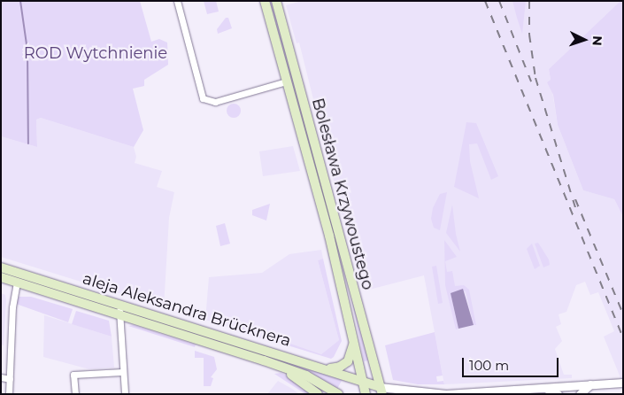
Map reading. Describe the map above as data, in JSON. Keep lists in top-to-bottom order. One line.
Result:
{"streets":{"main road":["Bolesława Krzywoustego","aleja Aleksandra Brücknera"]},"crossings":[["Bolesława Krzywoustego","aleja Aleksandra Brücknera"]],"parks":["ROD Wytchnienie"],"scale_bar":"100 m","north":"right"}
